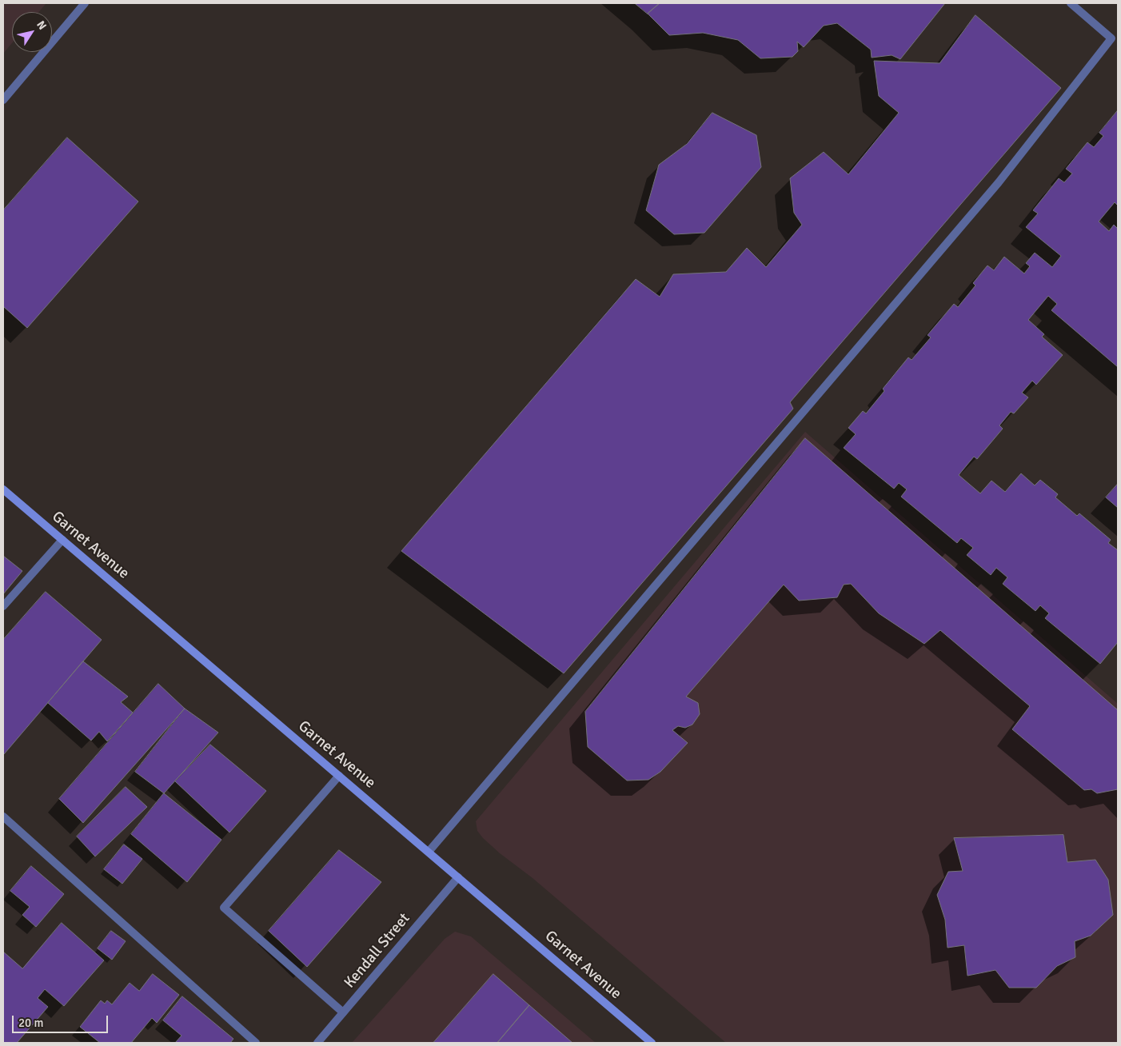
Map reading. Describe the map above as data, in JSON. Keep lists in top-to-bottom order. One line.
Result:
{"streets":{"main road":["Garnet Avenue"],"street":["Kendall Street"]},"crossings":[["Garnet Avenue","Kendall Street"]],"scale_bar":"20 m","north":"top right"}
